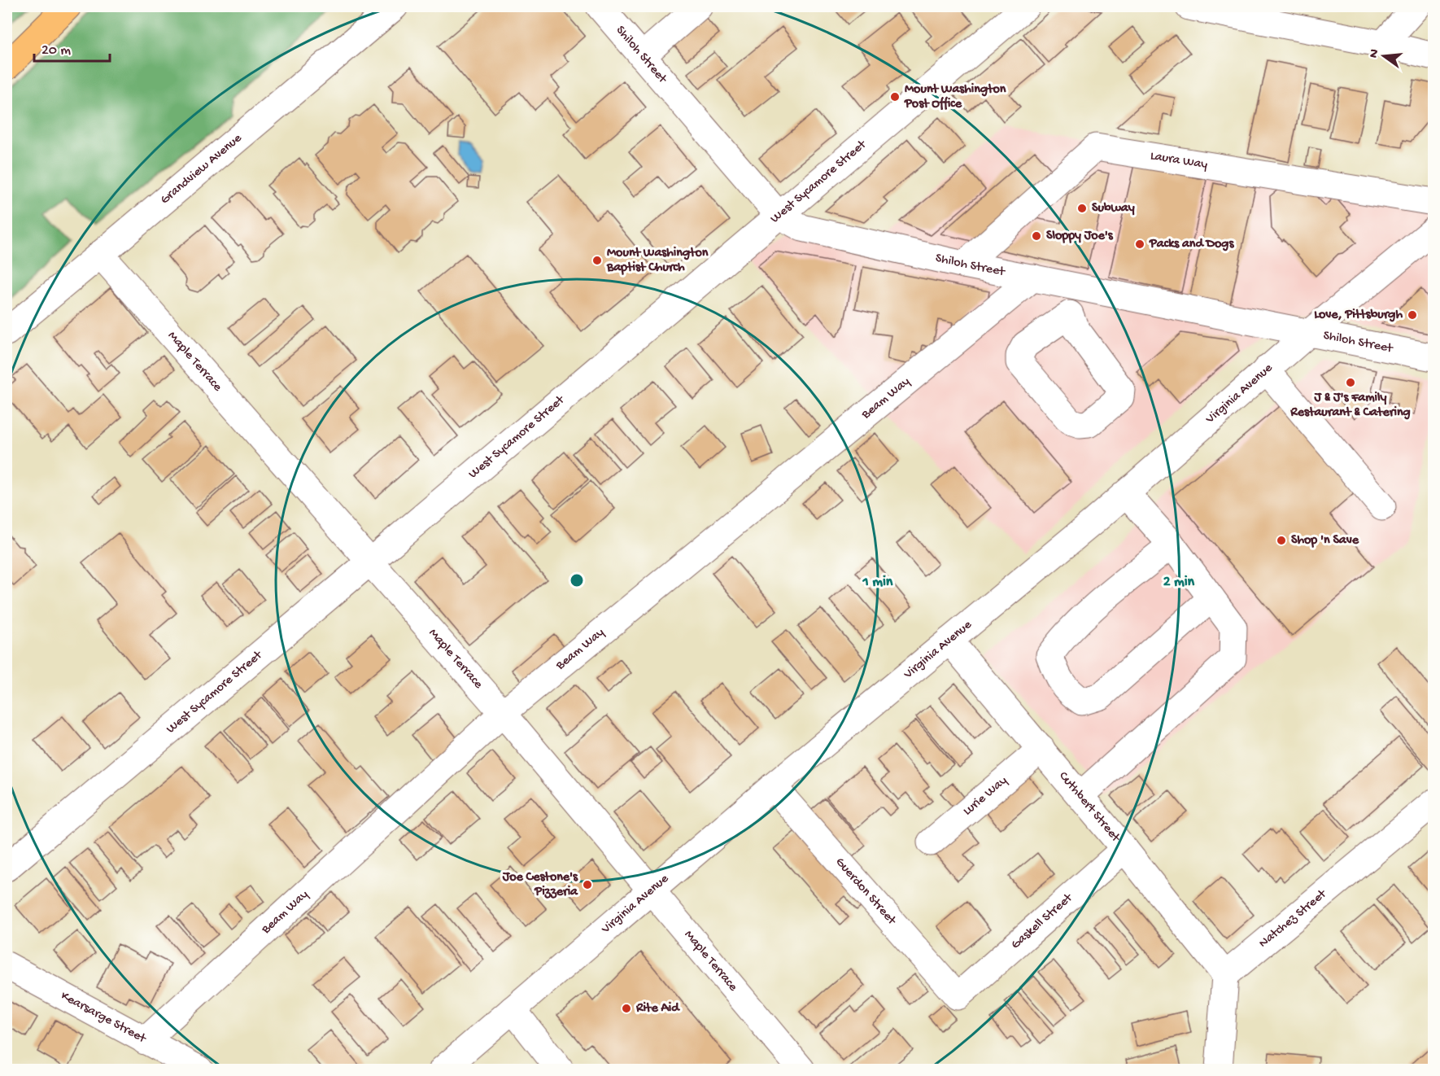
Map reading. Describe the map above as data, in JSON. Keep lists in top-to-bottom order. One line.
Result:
{"streets":{"street":["Shiloh Street","Laura Way","Grandview Avenue","West Sycamore Street","Maple Terrace","Virginia Avenue","Beam Way","Lurie Way","Cuthbert Street","Guerdon Street","Natchez Street","Gaskell Street","Kearsarge Street"]},"crossings":[["Shiloh Street","Laura Way"],["Shiloh Street","West Sycamore Street"],["Shiloh Street","Virginia Avenue"],["Shiloh Street","Beam Way"],["Grandview Avenue","Maple Terrace"],["West Sycamore Street","Maple Terrace"],["Maple Terrace","Virginia Avenue"],["Maple Terrace","Beam Way"],["Virginia Avenue","Cuthbert Street"],["Virginia Avenue","Guerdon Street"],["Beam Way","Kearsarge Street"],["Lurie Way","Cuthbert Street"],["Cuthbert Street","Natchez Street"],["Cuthbert Street","Gaskell Street"],["Guerdon Street","Gaskell Street"]],"places":["Mount Washington Post Office","Subway","Sloppy Joe's","Packs and Dogs","Mount Washington Baptist Church","Love, Pittsburgh","J & J's Family Restaurant & Catering","Shop 'n Save","Joe Cestone's Pizzeria","Rite Aid"],"scale_bar":"20 m","north":"left","rings":["1 min","2 min"]}
